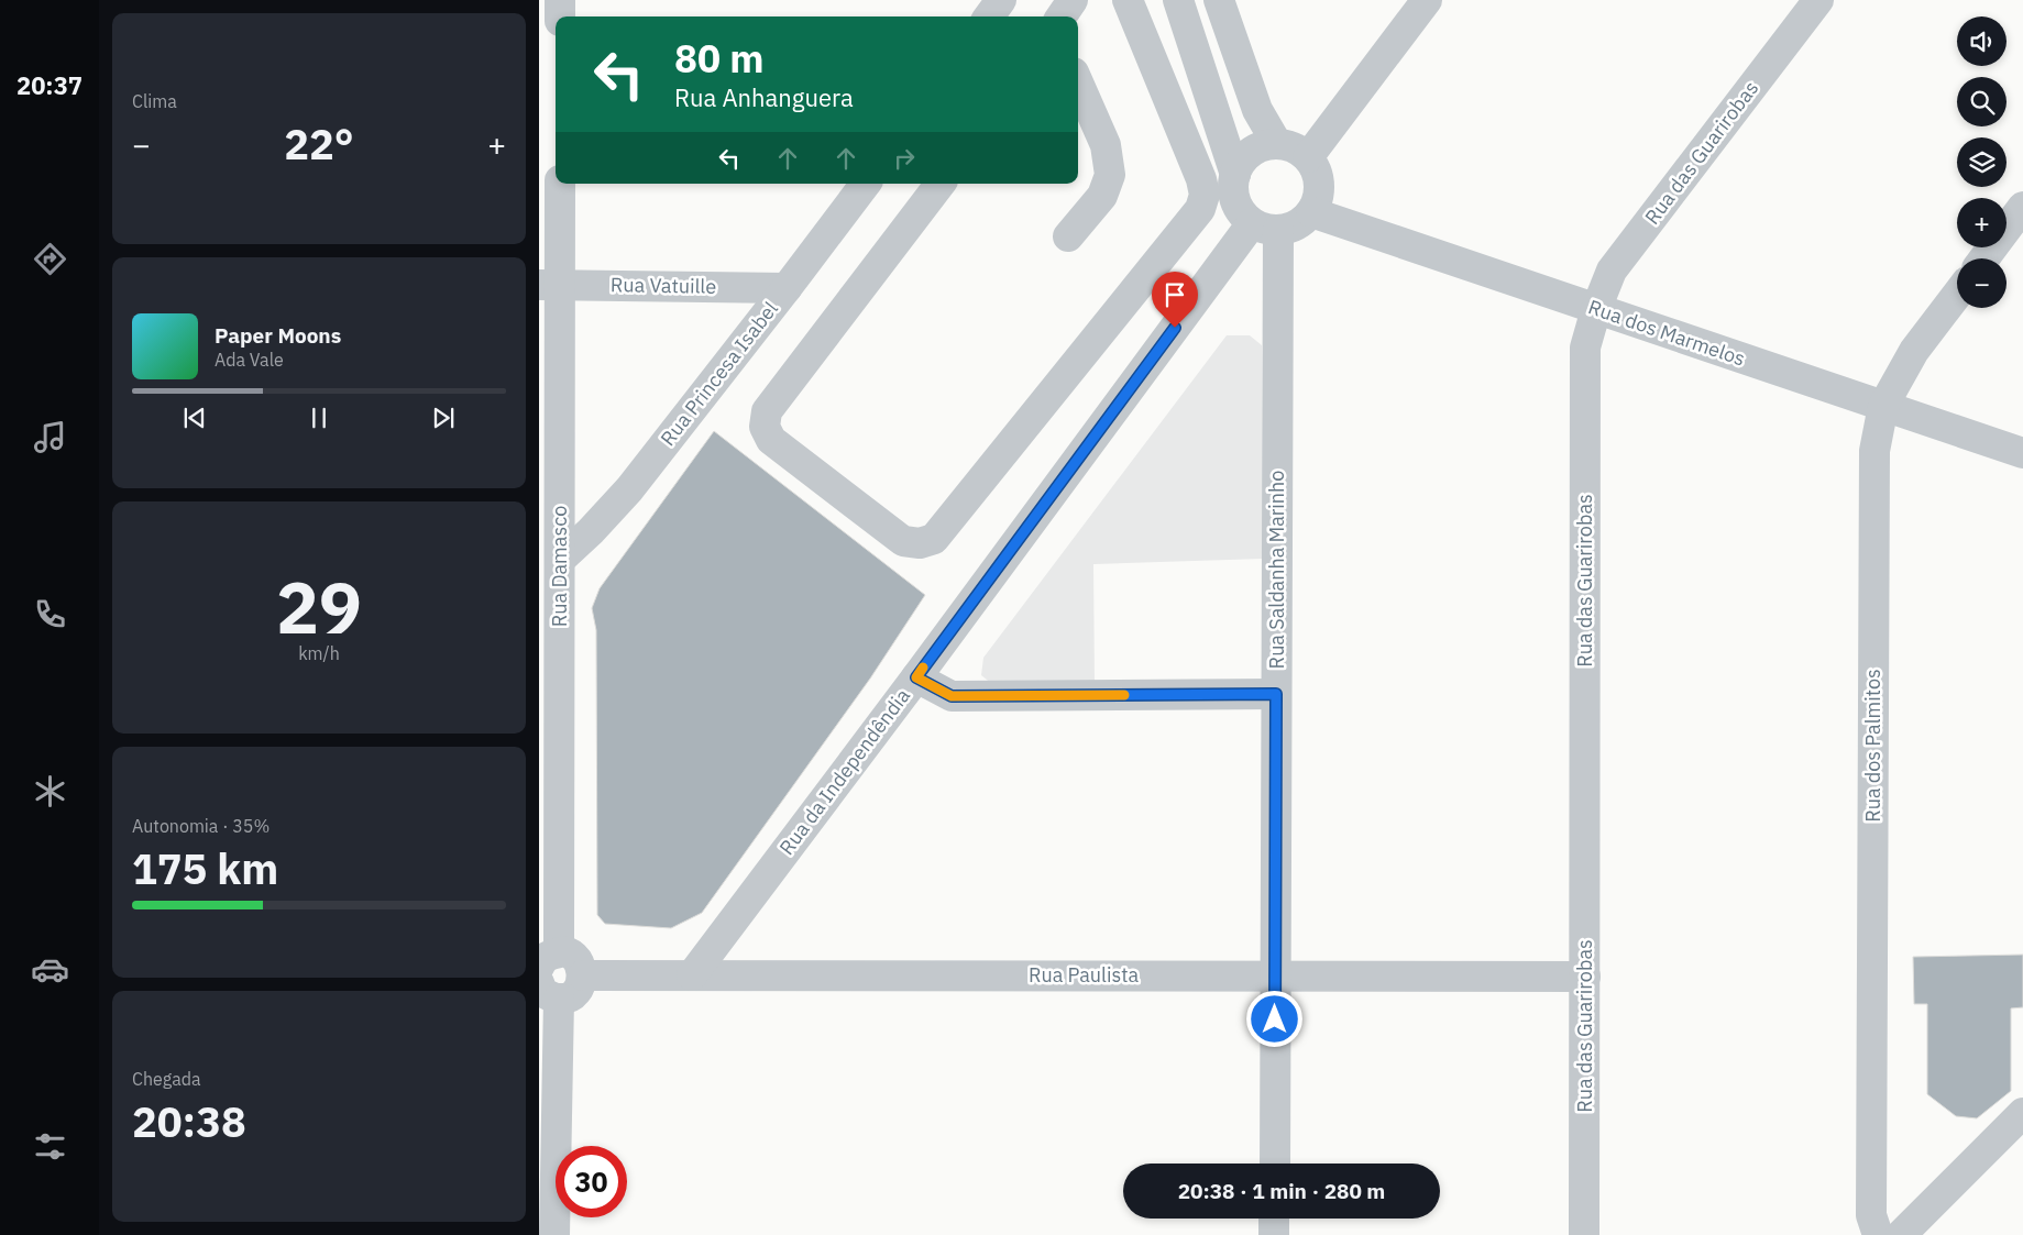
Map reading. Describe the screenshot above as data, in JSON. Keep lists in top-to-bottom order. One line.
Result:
{"streets":{"street":["Rua das Guarirobas","Rua Vatuille","Rua dos Marmelos","Rua Princesa Isabel","Rua Damasco","Rua Saldanha Marinho","Rua dos Palmitos","Rua da Independêndia","Rua Paulista"]},"crossings":[["Rua das Guarirobas","Rua dos Marmelos"],["Rua das Guarirobas","Rua Paulista"],["Rua Vatuille","Rua Princesa Isabel"],["Rua Vatuille","Rua Damasco"],["Rua dos Marmelos","Rua Saldanha Marinho"],["Rua dos Marmelos","Rua dos Palmitos"],["Rua dos Marmelos","Rua da Independêndia"],["Rua Princesa Isabel","Rua Damasco"],["Rua Saldanha Marinho","Rua da Independêndia"],["Rua Saldanha Marinho","Rua Paulista"],["Rua da Independêndia","Rua Paulista"]],"page":{"tabs":"20:37","tile":["Clima",["29","km/h"],["Autonomia · 35%","175 km"],["Chegada","20:38"]],"map_buttons":["+","−"],"turn":["80 m","Rua Anhanguera"],"heat":["−","22°","+"],"song":["Paper Moons","Ada Vale"],"limit":"30","trip":"20:38 · 1 min · 280 m"}}
